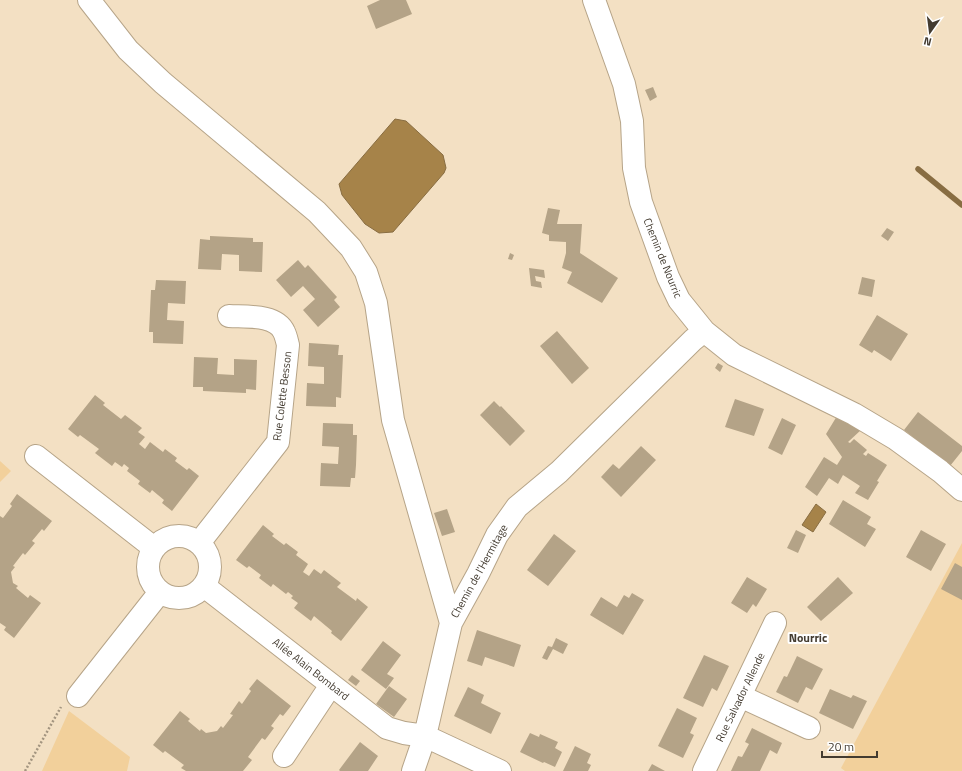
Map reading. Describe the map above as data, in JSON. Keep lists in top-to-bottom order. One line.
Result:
{"streets":{"street":["Chemin de Nourric","Rue Colette Besson","Chemin de l'Hermitage","Allée Alain Bombard","Rue Salvador Allende"]},"crossings":[["Chemin de Nourric","Chemin de l'Hermitage"],["Rue Colette Besson","Allée Alain Bombard"],["Chemin de l'Hermitage","Allée Alain Bombard"]],"districts":["Nourric"],"scale_bar":"20 m","north":"bottom"}
